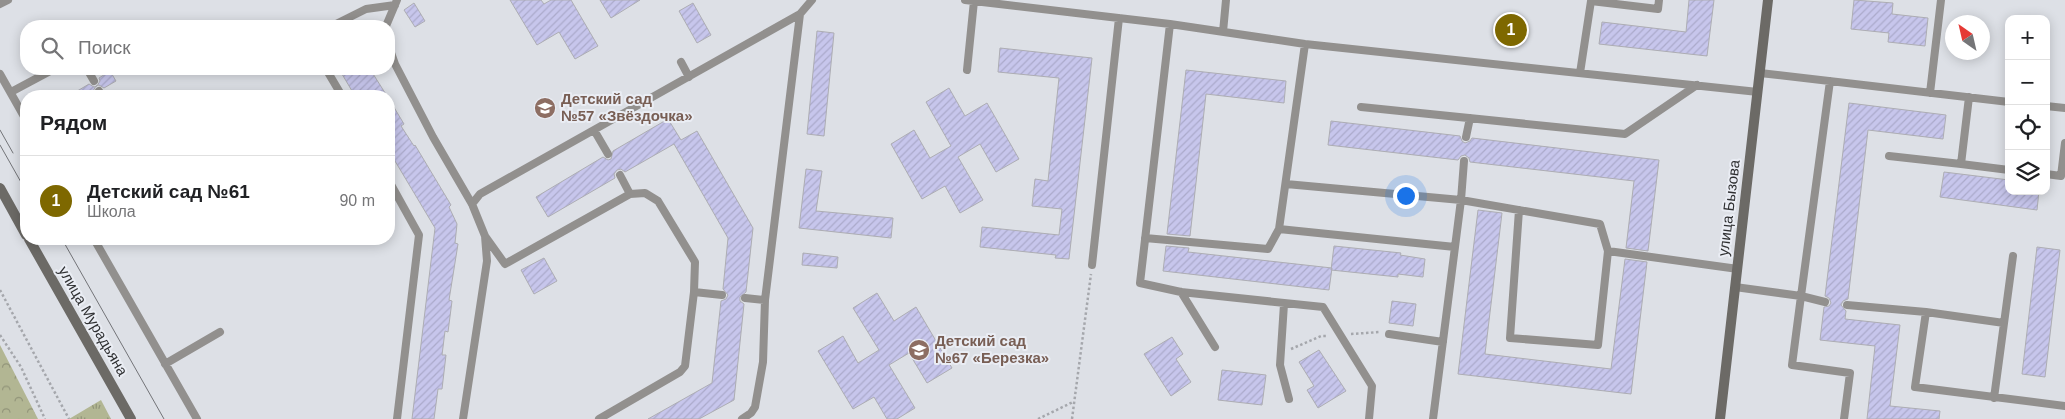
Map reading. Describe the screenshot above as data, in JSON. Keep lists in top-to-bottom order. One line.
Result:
{"streets":{"street":["улица Бызова","улица Мурадьяна"]},"places":{"school or university":["Детский сад №57 «Звёздочка»","Детский сад №67 «Березка»"]},"north":"top left","page":{"pins":"1","map_buttons":["+","−"],"search":"Поиск","heading":"Рядом","list":[{"mark":"1","name":"Детский сад №61","note":"Школа","value":"90 m"}]}}
